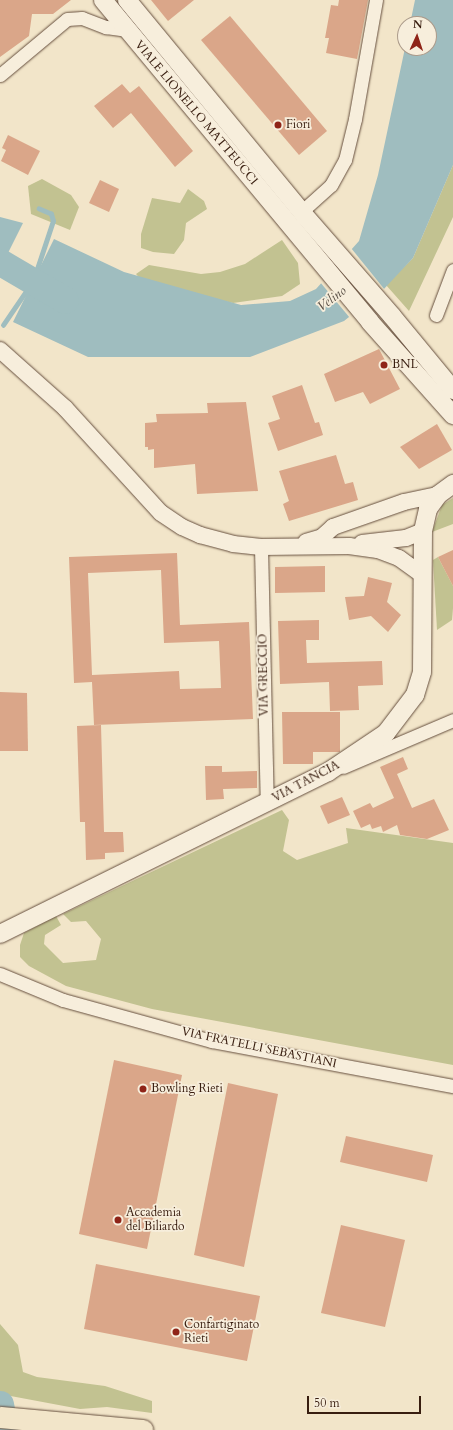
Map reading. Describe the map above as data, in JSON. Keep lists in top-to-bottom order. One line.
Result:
{"streets":{"main road":["VIALE LIONELLO MATTEUCCI","VIA TANCIA"],"street":["VIA GRECCIO","VIA FRATELLI SEBASTIANI"]},"crossings":[["VIA GRECCIO","VIA TANCIA"]],"water":["Velino"],"places":["Fiori","BNL","Bowling Rieti","Accademia del Biliardo","Confartiginato Rieti"],"scale_bar":"50 m","north":"top"}
